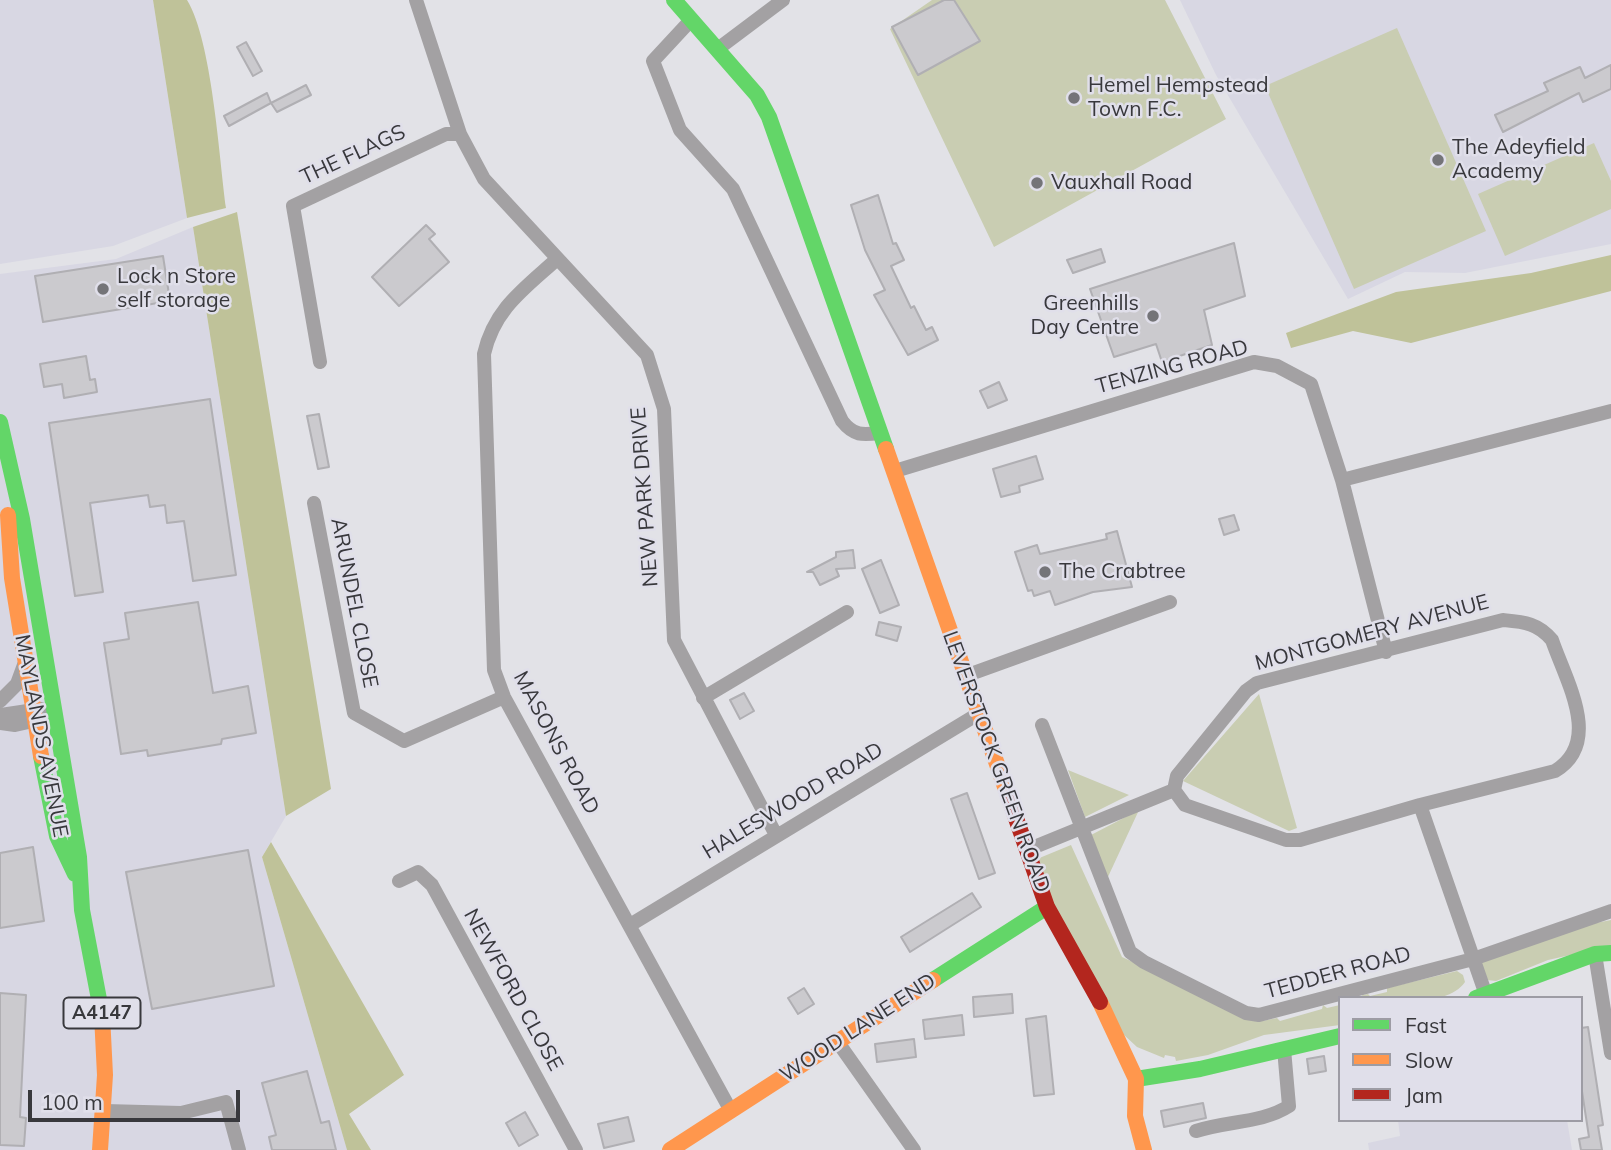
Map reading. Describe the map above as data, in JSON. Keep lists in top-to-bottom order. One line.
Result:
{"streets":{"street":["THE FLAGS","TENZING ROAD","NEW PARK DRIVE","ARUNDEL CLOSE","MONTGOMERY AVENUE","MAYLANDS AVENUE","MASONS ROAD","LEVERSTOCK GREEN ROAD","HALESWOOD ROAD","TEDDER ROAD","NEWFORD CLOSE","A4147","WOOD LANE END"]},"crossings":[["THE FLAGS","NEW PARK DRIVE"],["TENZING ROAD","MONTGOMERY AVENUE"],["TENZING ROAD","LEVERSTOCK GREEN ROAD"],["NEW PARK DRIVE","MASONS ROAD"],["NEW PARK DRIVE","HALESWOOD ROAD"],["ARUNDEL CLOSE","MASONS ROAD"],["MASONS ROAD","HALESWOOD ROAD"],["MASONS ROAD","WOOD LANE END"],["LEVERSTOCK GREEN ROAD","HALESWOOD ROAD"],["LEVERSTOCK GREEN ROAD","WOOD LANE END"]],"places":["Hemel Hempstead Town F.C.","The Adeyfield Academy","Vauxhall Road","Lock n Store self storage","Greenhills Day Centre","The Crabtree"],"legend":["Fast","Slow","Jam"],"scale_bar":"100 m"}
